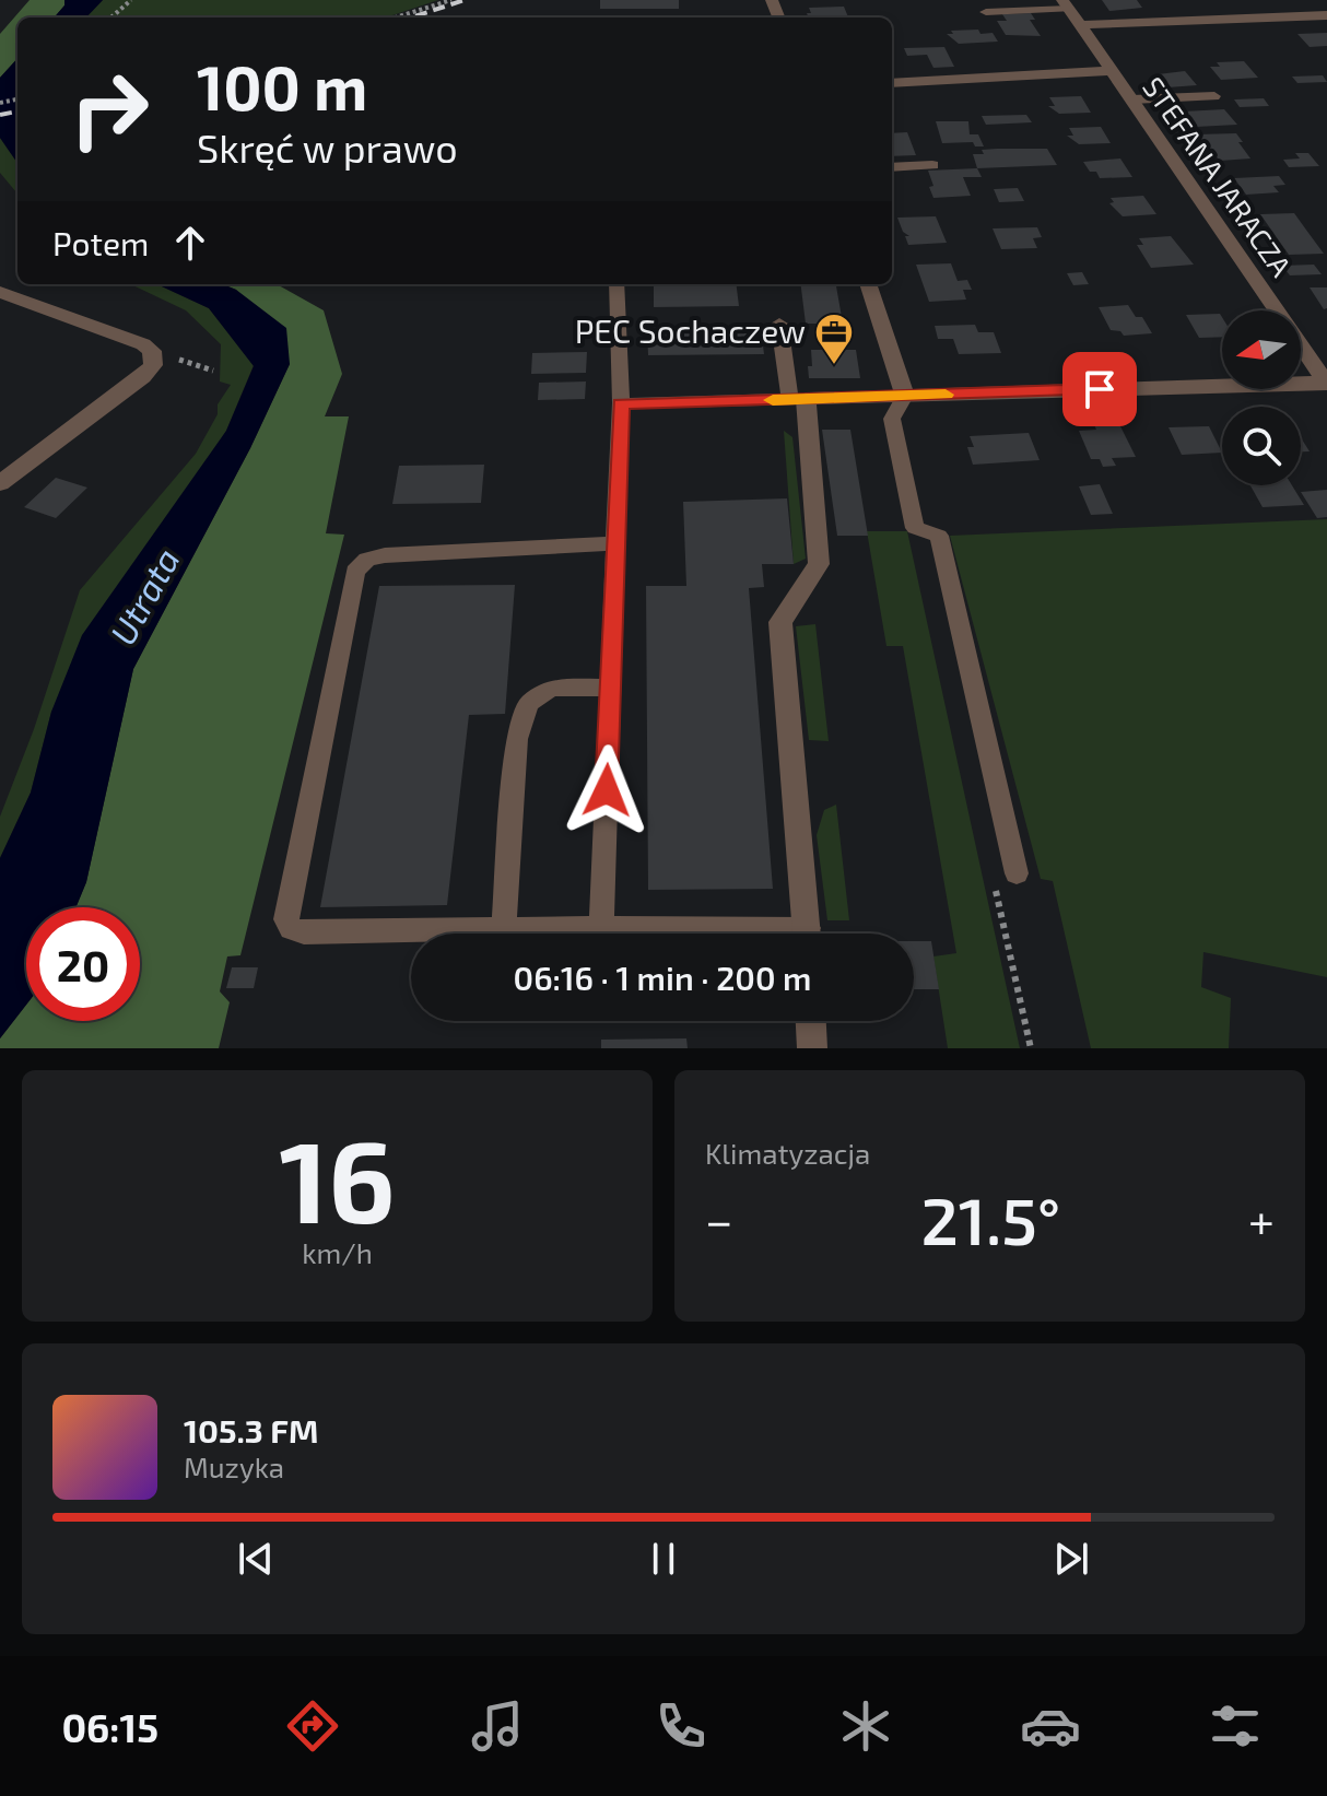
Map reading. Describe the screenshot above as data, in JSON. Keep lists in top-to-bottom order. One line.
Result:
{"streets":{"street":["STEFANA JARACZA"]},"water":["Utrata"],"places":{"office":["PEC Sochaczew"]},"north":"left","page":{"turn":["100 m","Skręć w prawo"],"then":"Potem","limit":"20","trip":"06:16 · 1 min · 200 m","tile":[["16","km/h"],"Klimatyzacja"],"heat":["−","21.5°","+"],"song":["105.3 FM","Muzyka"],"tabs":"06:15"}}
